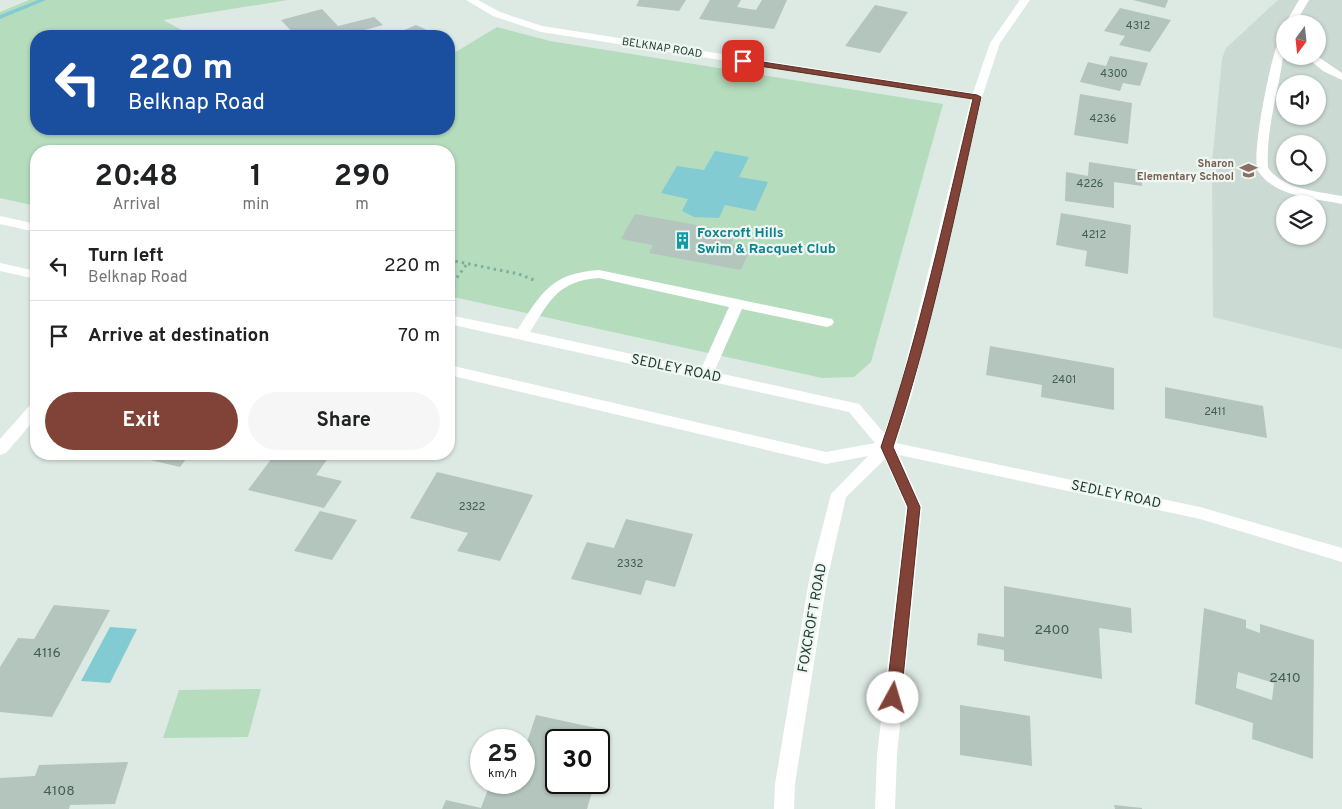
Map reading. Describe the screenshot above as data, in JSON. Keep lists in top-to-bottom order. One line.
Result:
{"streets":{"street":["BELKNAP ROAD","SEDLEY ROAD","FOXCROFT ROAD"]},"crossings":[["BELKNAP ROAD","FOXCROFT ROAD"],["SEDLEY ROAD","FOXCROFT ROAD"]],"places":{"school or university":["Sharon Elementary School"],"building":["Foxcroft Hills Swim & Racquet Club"]},"house_numbers":["4312","4300","4236","4226","4212","2401","2411","2322","2332","2400","4116","2410","4108"],"north":"bottom","page":{"turn":["220 m","Belknap Road"],"eta":["20:48","Arrival","1","min","290","m"],"list":[{"name":"Turn left","note":"Belknap Road","value":"220 m"},{"name":"Arrive at destination","value":"70 m"}],"buttons":["Exit","Share"],"speed":"25 km/h","limit":"30"}}
